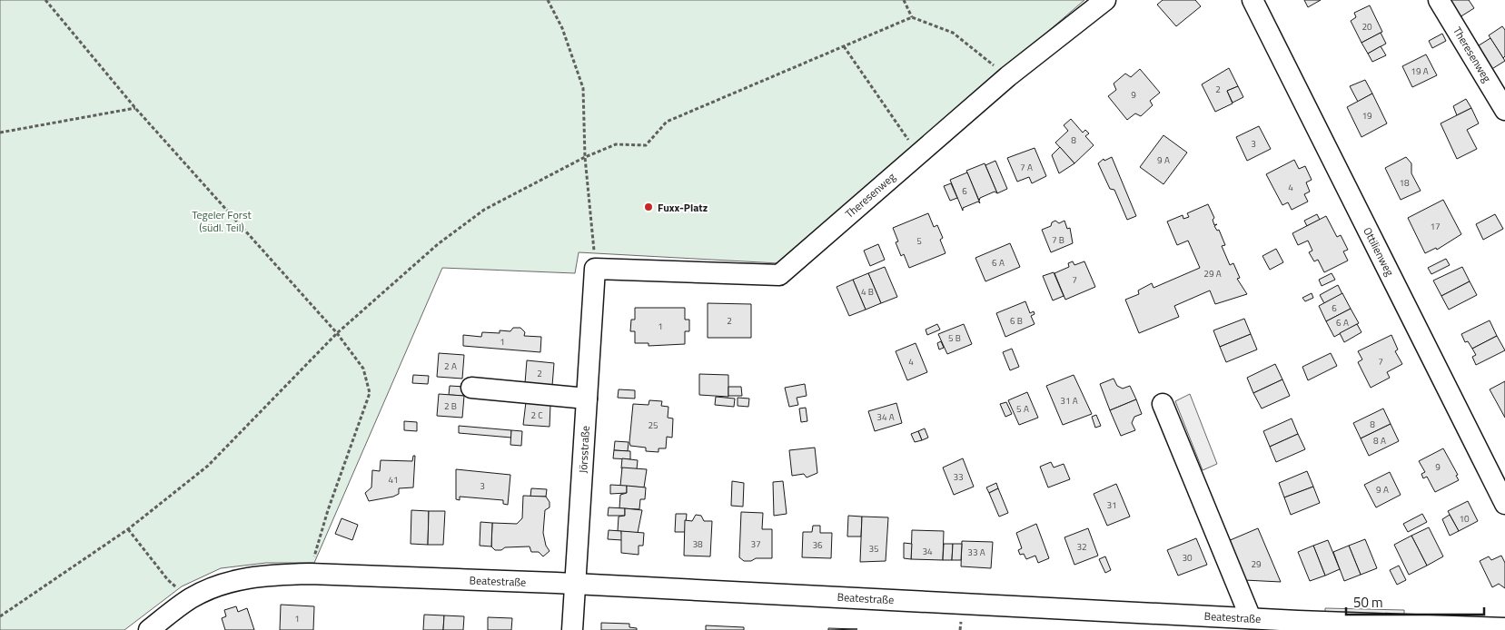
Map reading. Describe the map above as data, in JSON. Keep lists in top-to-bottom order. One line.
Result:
{"streets":{"street":["Theresenweg","Ottilienweg","Jörsstraße","Beatestraße"]},"crossings":[["Theresenweg","Jörsstraße"],["Jörsstraße","Beatestraße"]],"parks":["Tegeler Forst (südl. Teil)"],"places":["Fuxx-Platz"],"house_numbers":["20","19 A","2","9","19","8","3","9 A","7 A","18","4","6","17","7 B","5","6 A","29 A","7","4 B","6","2","6 B","6 A","1","5 B","1","4","7","2 A","2","31 A","2 B","5 A","2 C","34 A","8","25","8 A","9","33","41","3","9 A","31","10","38","37","36","32","35","34","33 A","30","29","1"],"scale_bar":"50 m"}
